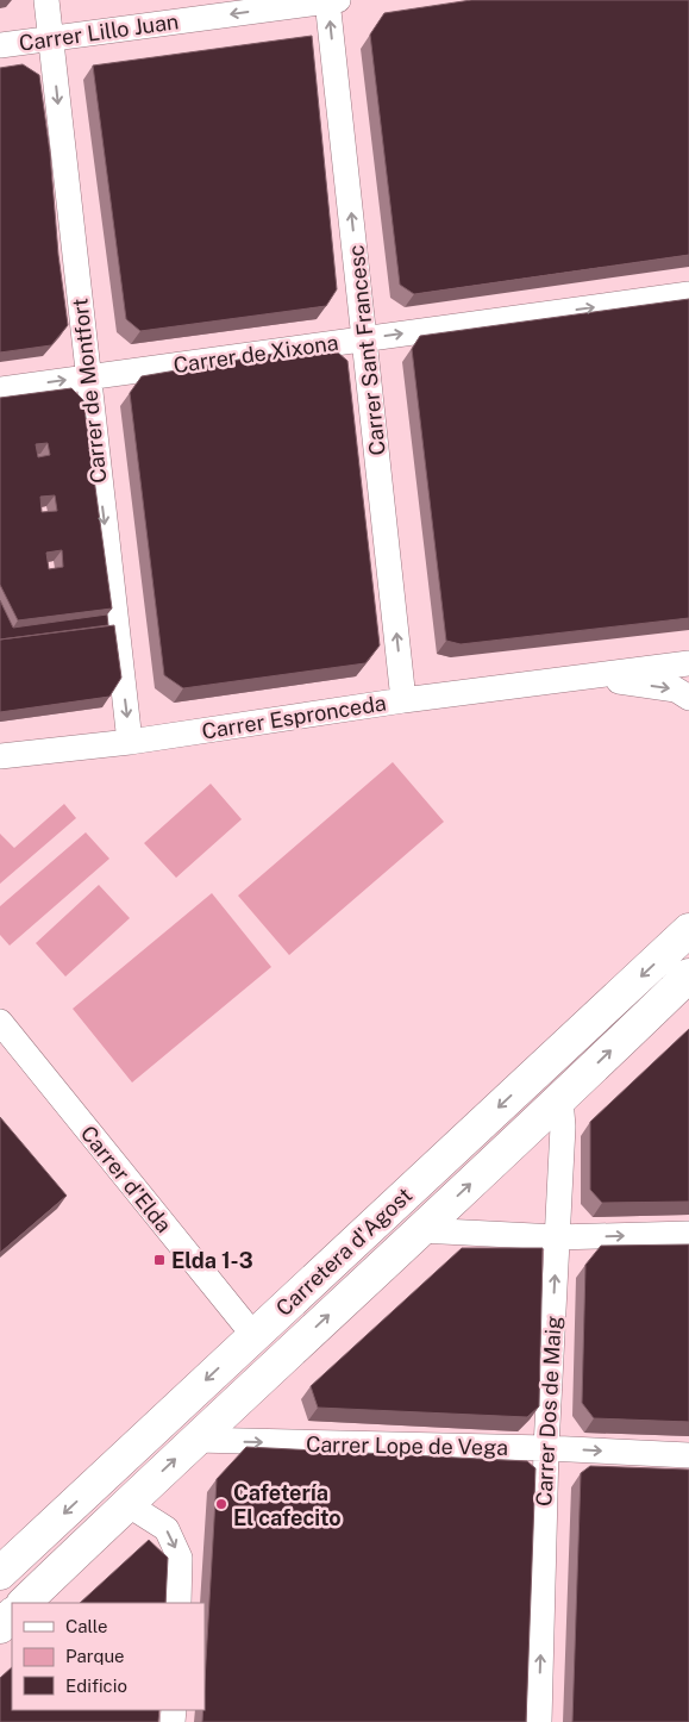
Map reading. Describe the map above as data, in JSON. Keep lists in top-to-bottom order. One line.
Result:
{"streets":{"main road":["Carretera d'Agost"],"street":["Carrer Lillo Juan","Carrer Sant Francesc","Carrer de Xixona","Carrer de Montfort","Carrer Espronceda","Carrer d’Elda","Carrer Dos de Maig","Carrer Lope de Vega"]},"crossings":[["Carrer Lillo Juan","Carrer Sant Francesc"],["Carrer Lillo Juan","Carrer de Montfort"],["Carrer Sant Francesc","Carrer de Xixona"],["Carrer Sant Francesc","Carrer Espronceda"],["Carrer de Xixona","Carrer de Montfort"],["Carrer de Montfort","Carrer Espronceda"],["Carrer d’Elda","Carretera d'Agost"],["Carretera d'Agost","Carrer Dos de Maig"],["Carretera d'Agost","Carrer Lope de Vega"],["Carrer Dos de Maig","Carrer Lope de Vega"]],"one_way":["Carrer Lillo Juan","Carrer Sant Francesc","Carrer de Xixona","Carrer de Montfort","Carrer Dos de Maig"],"places":{"transit":["Elda 1-3"],"other":["Cafetería El cafecito"]},"legend":["Calle","Parque","Edificio"]}
